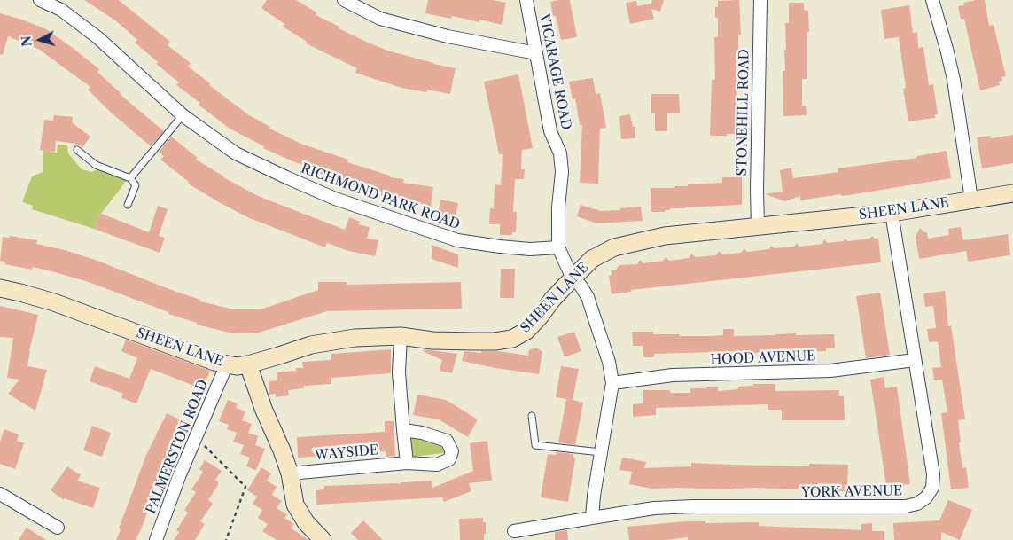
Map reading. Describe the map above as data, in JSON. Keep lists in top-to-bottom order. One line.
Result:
{"streets":{"main road":["SHEEN LANE"],"street":["VICARAGE ROAD","STONEHILL ROAD","RICHMOND PARK ROAD","HOOD AVENUE","PALMERSTON ROAD","WAYSIDE","YORK AVENUE"]},"crossings":[["VICARAGE ROAD","RICHMOND PARK ROAD"],["VICARAGE ROAD","SHEEN LANE"],["STONEHILL ROAD","SHEEN LANE"],["SHEEN LANE","PALMERSTON ROAD"],["SHEEN LANE","YORK AVENUE"],["HOOD AVENUE","YORK AVENUE"]],"north":"left"}
